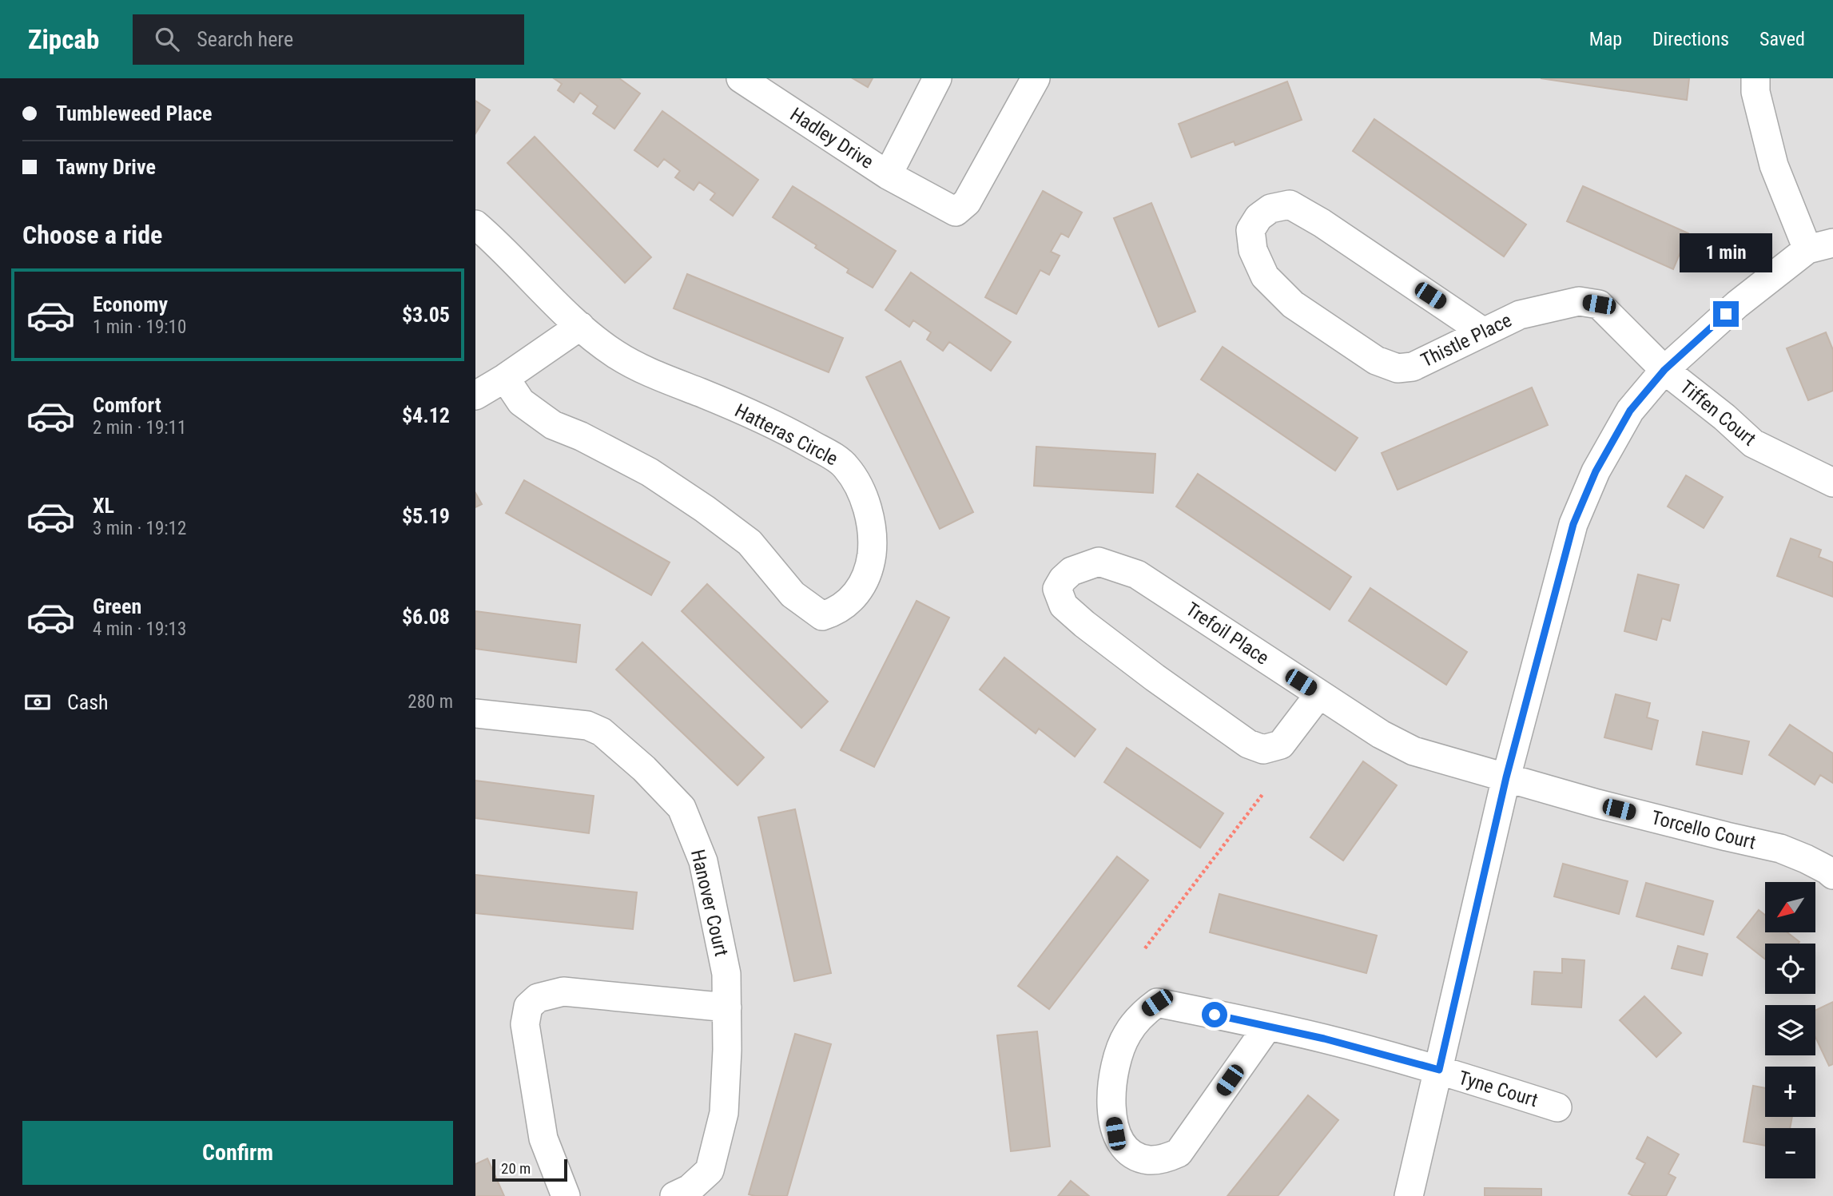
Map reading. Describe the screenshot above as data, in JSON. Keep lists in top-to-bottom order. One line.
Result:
{"streets":{"street":["Hadley Drive","Thistle Place","Tiffen Court","Hatteras Circle","Trefoil Place","Torcello Court","Hanover Court","Tyne Court"]},"crossings":[["Thistle Place","Tiffen Court"],["Trefoil Place","Torcello Court"]],"scale_bar":"20 m","north":"bottom left","page":{"header":"Zipcab","search":"Search here","nav":["Map","Directions","Saved"],"banner":["Tumbleweed Place","Tawny Drive"],"heading":"Choose a ride","bubble":"1 min","list":[{"name":"Economy","note":"1 min · 19:10","value":"$3.05"},{"name":"Comfort","note":"2 min · 19:11","value":"$4.12"},{"name":"XL","note":"3 min · 19:12","value":"$5.19"},{"name":"Green","note":"4 min · 19:13","value":"$6.08"}],"pay":["Cash","280 m"],"map_buttons":["+","−"],"buttons":"Confirm","scale":"20 m"}}
